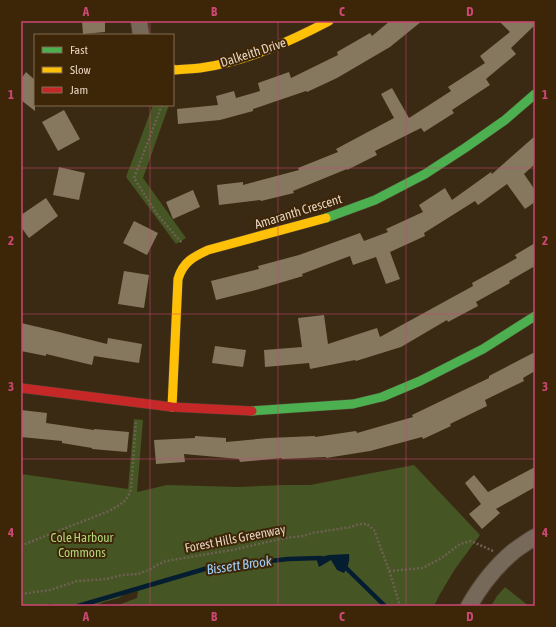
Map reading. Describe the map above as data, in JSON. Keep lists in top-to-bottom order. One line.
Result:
{"streets":{"street":["Dalkeith Drive","Amaranth Crescent"],"path":["Forest Hills Greenway"]},"water":["Bissett Brook"],"parks":["Cole Harbour Commons"],"legend":["Fast","Slow","Jam"],"grid":{"columns":["A","B","C","D"],"rows":["1","2","3","4"]}}
